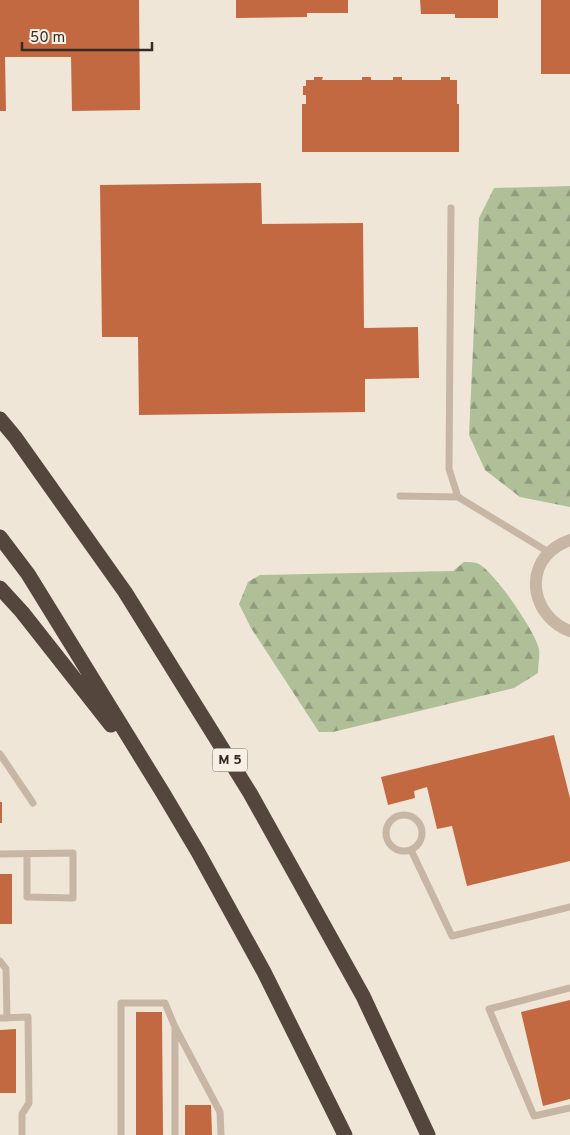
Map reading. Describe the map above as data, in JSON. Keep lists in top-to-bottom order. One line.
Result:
{"streets":{"highway":["M 5"]},"scale_bar":"50 m"}
